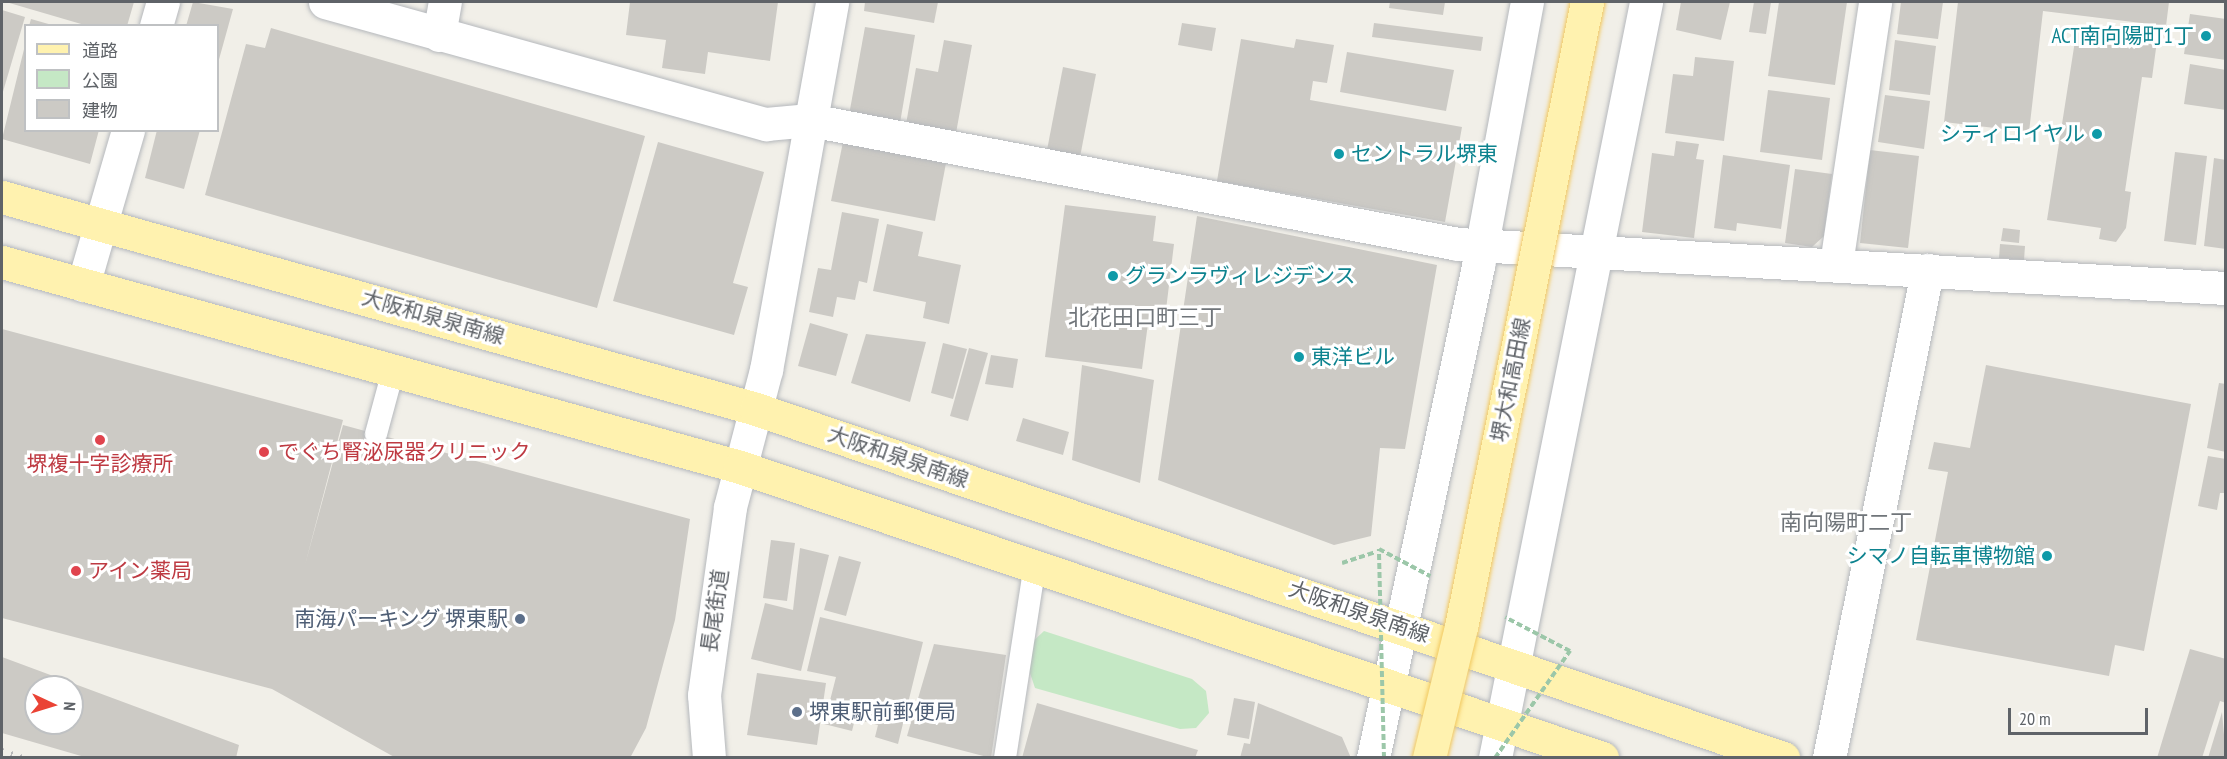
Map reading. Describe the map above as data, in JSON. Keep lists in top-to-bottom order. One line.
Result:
{"streets":{"main road":["大阪和泉泉南線","堺大和高田線"],"street":["長尾街道"]},"crossings":[["大阪和泉泉南線","長尾街道"]],"districts":["北花田口町三丁","南向陽町二丁"],"places":["ACT南向陽町1丁","シティロイヤル","セントラル堺東","グランラヴィレジデンス","東洋ビル","堺複十字診療所","でぐち腎泌尿器クリニック","シマノ自転車博物館","アイン薬局","南海パーキング 堺東駅","堺東駅前郵便局"],"legend":["道路","公園","建物"],"scale_bar":"20 m","north":"right"}
